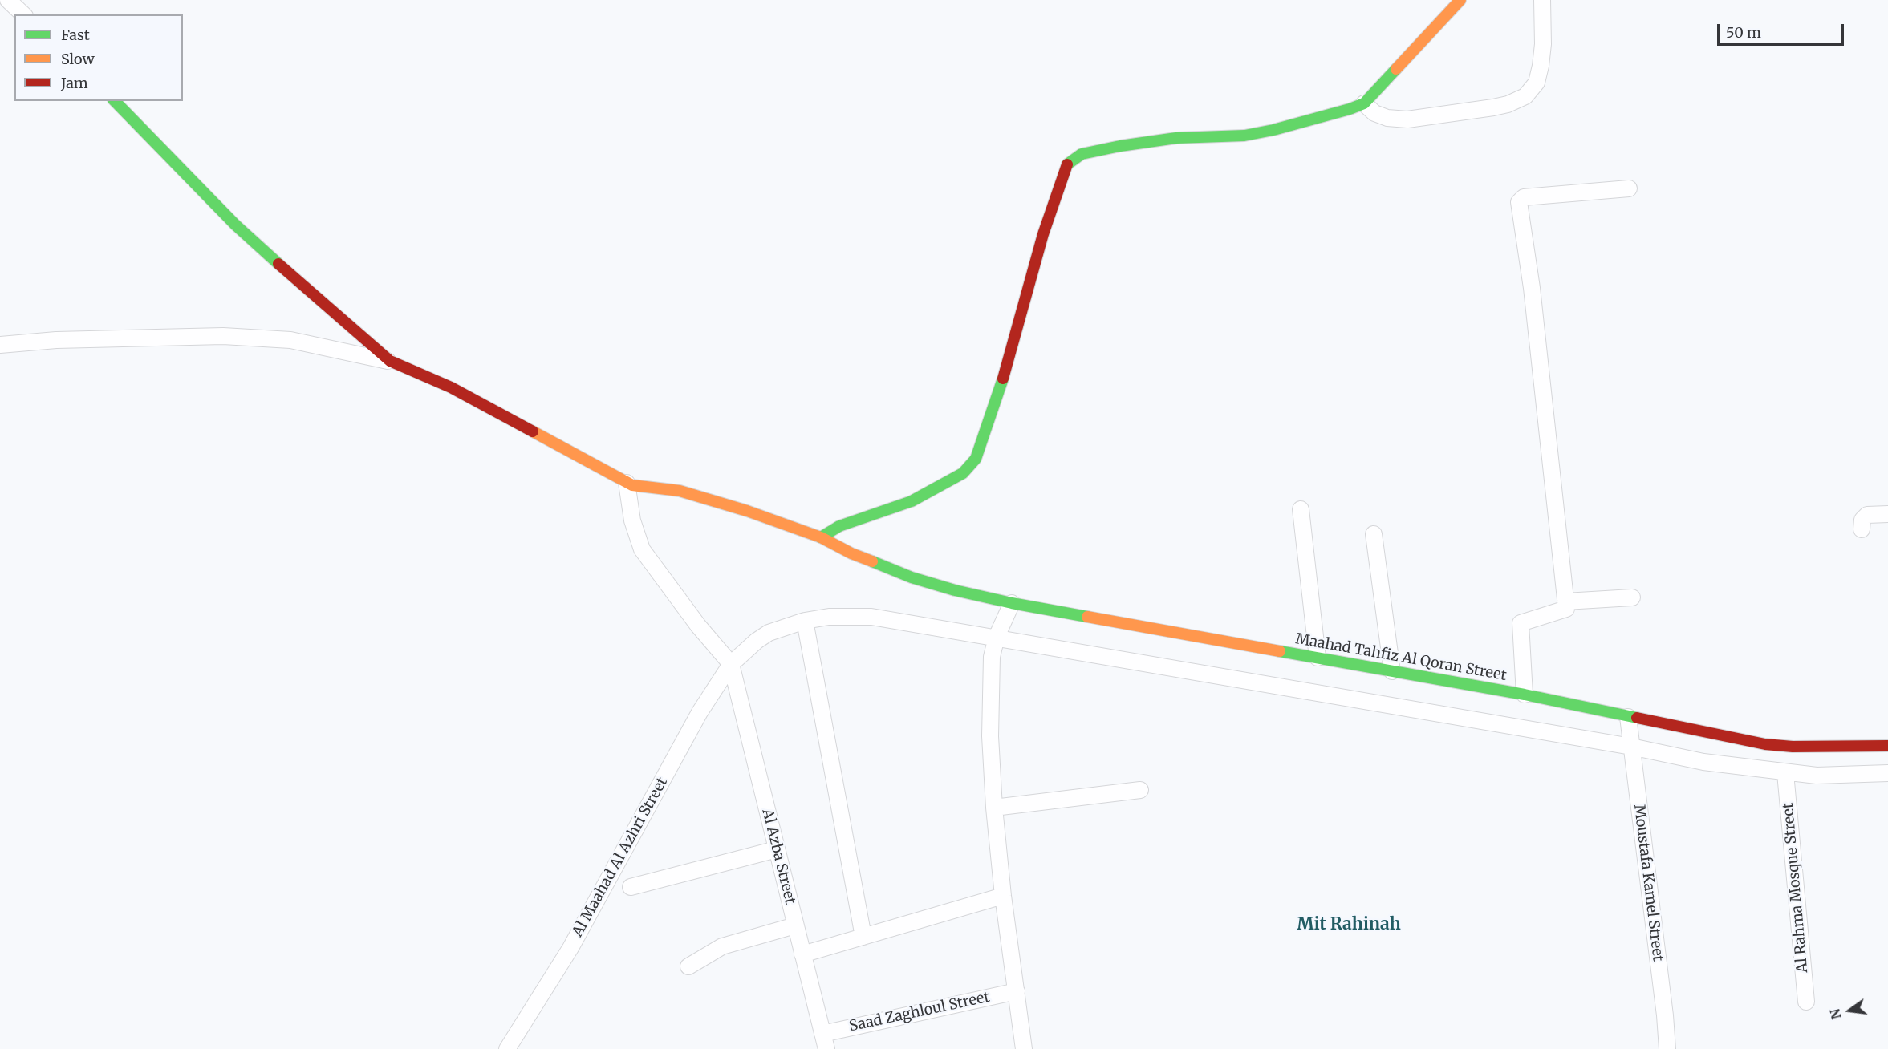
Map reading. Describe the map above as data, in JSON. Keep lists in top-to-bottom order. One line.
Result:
{"streets":{"street":["Maahad Tahfiz Al Qoran Street","Al Azba Street","Al Maahad Al Azhri Street","Moustafa Kamel Street","Al Rahma Mosque Street","Saad Zaghloul Street"]},"crossings":[["Maahad Tahfiz Al Qoran Street","Moustafa Kamel Street"],["Al Azba Street","Al Maahad Al Azhri Street"],["Al Azba Street","Saad Zaghloul Street"],["Al Maahad Al Azhri Street","Moustafa Kamel Street"],["Al Maahad Al Azhri Street","Al Rahma Mosque Street"]],"districts":["Mit Rahinah"],"legend":["Fast","Slow","Jam"],"scale_bar":"50 m","north":"left"}
